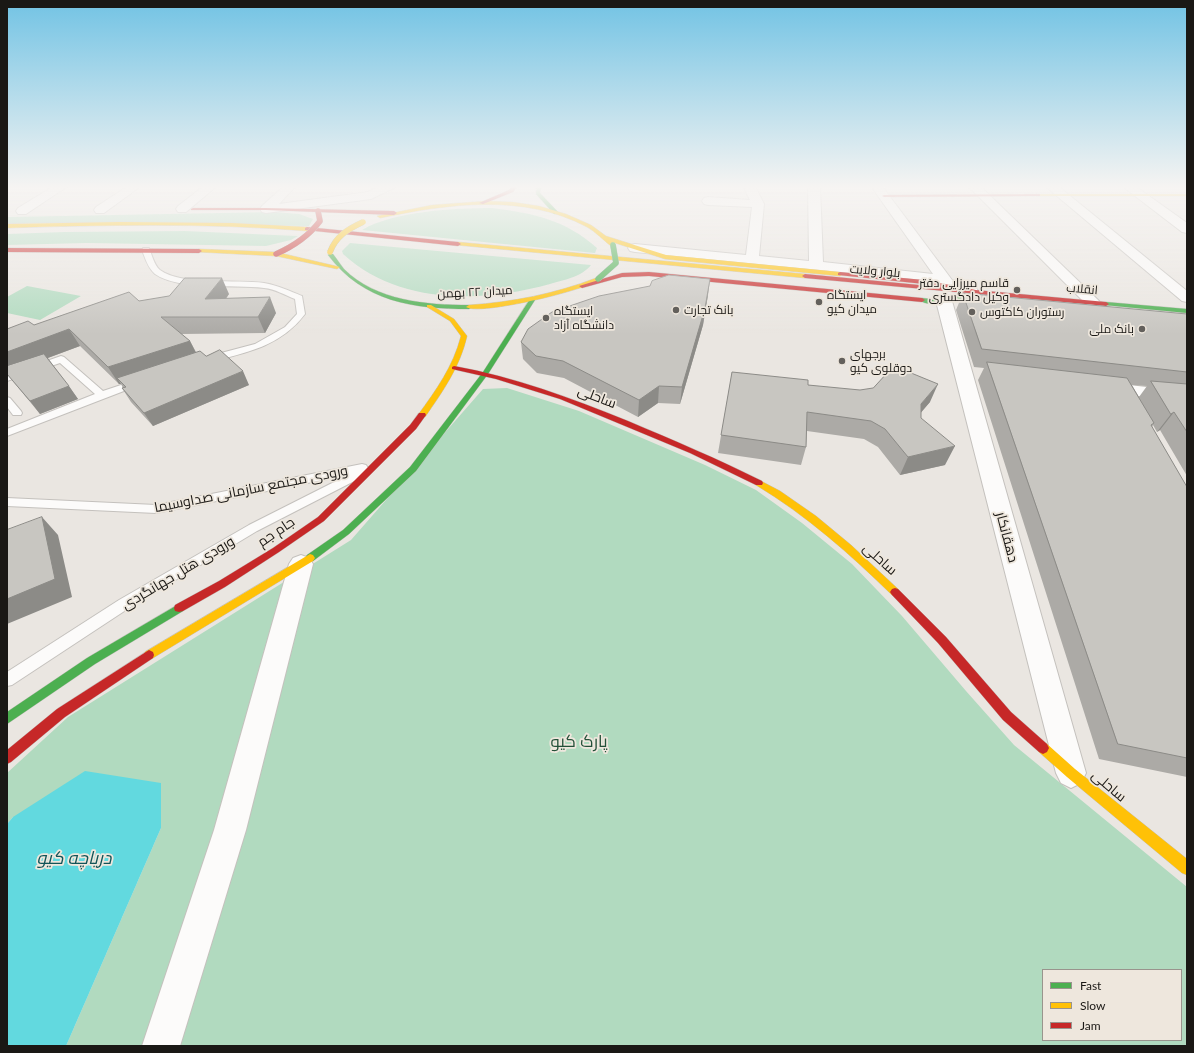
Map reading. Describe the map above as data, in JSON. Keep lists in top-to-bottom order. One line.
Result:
{"streets":{"main road":["بلوار ولایت","انقلاب","میدان ۲۲ بهمن","ساحلی","جام جم"],"street":["دهقانکار"],"lane":["ورودی مجتمع سازمانی صداوسیما","ورودی هتل جهانگردی"]},"crossings":[["بلوار ولایت","انقلاب"],["بلوار ولایت","دهقانکار"],["انقلاب","دهقانکار"],["میدان ۲۲ بهمن","جام جم"],["ساحلی","جام جم"],["ساحلی","دهقانکار"],["ورودی مجتمع سازمانی صداوسیما","جام جم"],["ورودی مجتمع سازمانی صداوسیما","ورودی هتل جهانگردی"],["جام جم","ورودی هتل جهانگردی"]],"water":["دریاچه کیو"],"parks":["پارک کیو"],"places":["قاسم میرزایی دفتر وکیل دادگستری","ایستگاه میدان کیو","بانک تجارت","رستوران کاکتوس","ایستگاه دانشگاه آزاد","بانک ملی","برجهای دوقلوی کیو"],"legend":["Fast","Slow","Jam"]}
